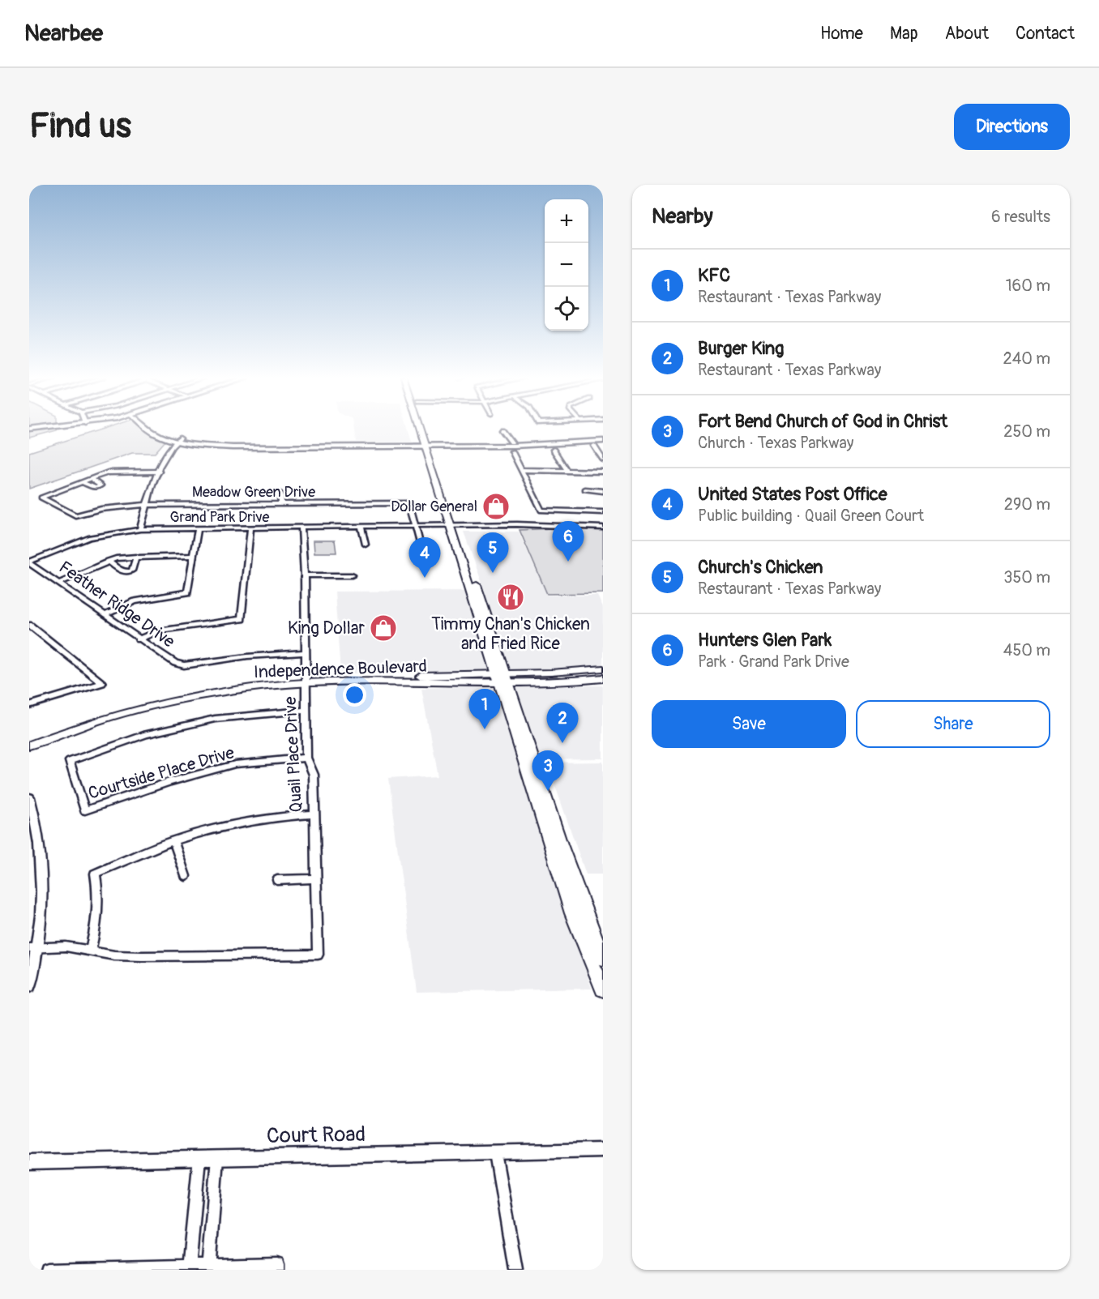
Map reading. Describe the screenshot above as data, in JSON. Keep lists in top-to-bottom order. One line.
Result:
{"streets":{"main road":["Independence Boulevard"],"street":["Meadow Green Drive","Grand Park Drive","Feather Ridge Drive","Quail Place Drive","Courtside Place Drive","Court Road"]},"crossings":[["Meadow Green Drive","Grand Park Drive"],["Grand Park Drive","Feather Ridge Drive"],["Grand Park Drive","Quail Place Drive"],["Feather Ridge Drive","Quail Place Drive"],["Independence Boulevard","Quail Place Drive"],["Quail Place Drive","Courtside Place Drive"]],"places":{"shop":["Dollar General","King Dollar"],"restaurant":["Timmy Chan's Chicken and Fried Rice"]},"page":{"header":"Nearbee","nav":["Home","Map","About","Contact"],"buttons":["Directions",["Save","Share"]],"title":"Find us","heading":["Nearby","6 results"],"map_buttons":["+","−"],"list":[{"mark":"1","name":"KFC","note":"Restaurant · Texas Parkway","value":"160 m"},{"mark":"2","name":"Burger King","note":"Restaurant · Texas Parkway","value":"240 m"},{"mark":"3","name":"Fort Bend Church of God in Christ","note":"Church · Texas Parkway","value":"250 m"},{"mark":"4","name":"United States Post Office","note":"Public building · Quail Green Court","value":"290 m"},{"mark":"5","name":"Church's Chicken","note":"Restaurant · Texas Parkway","value":"350 m"},{"mark":"6","name":"Hunters Glen Park","note":"Park · Grand Park Drive","value":"450 m"}],"pins":["6","5","4","1","2","3"]}}
